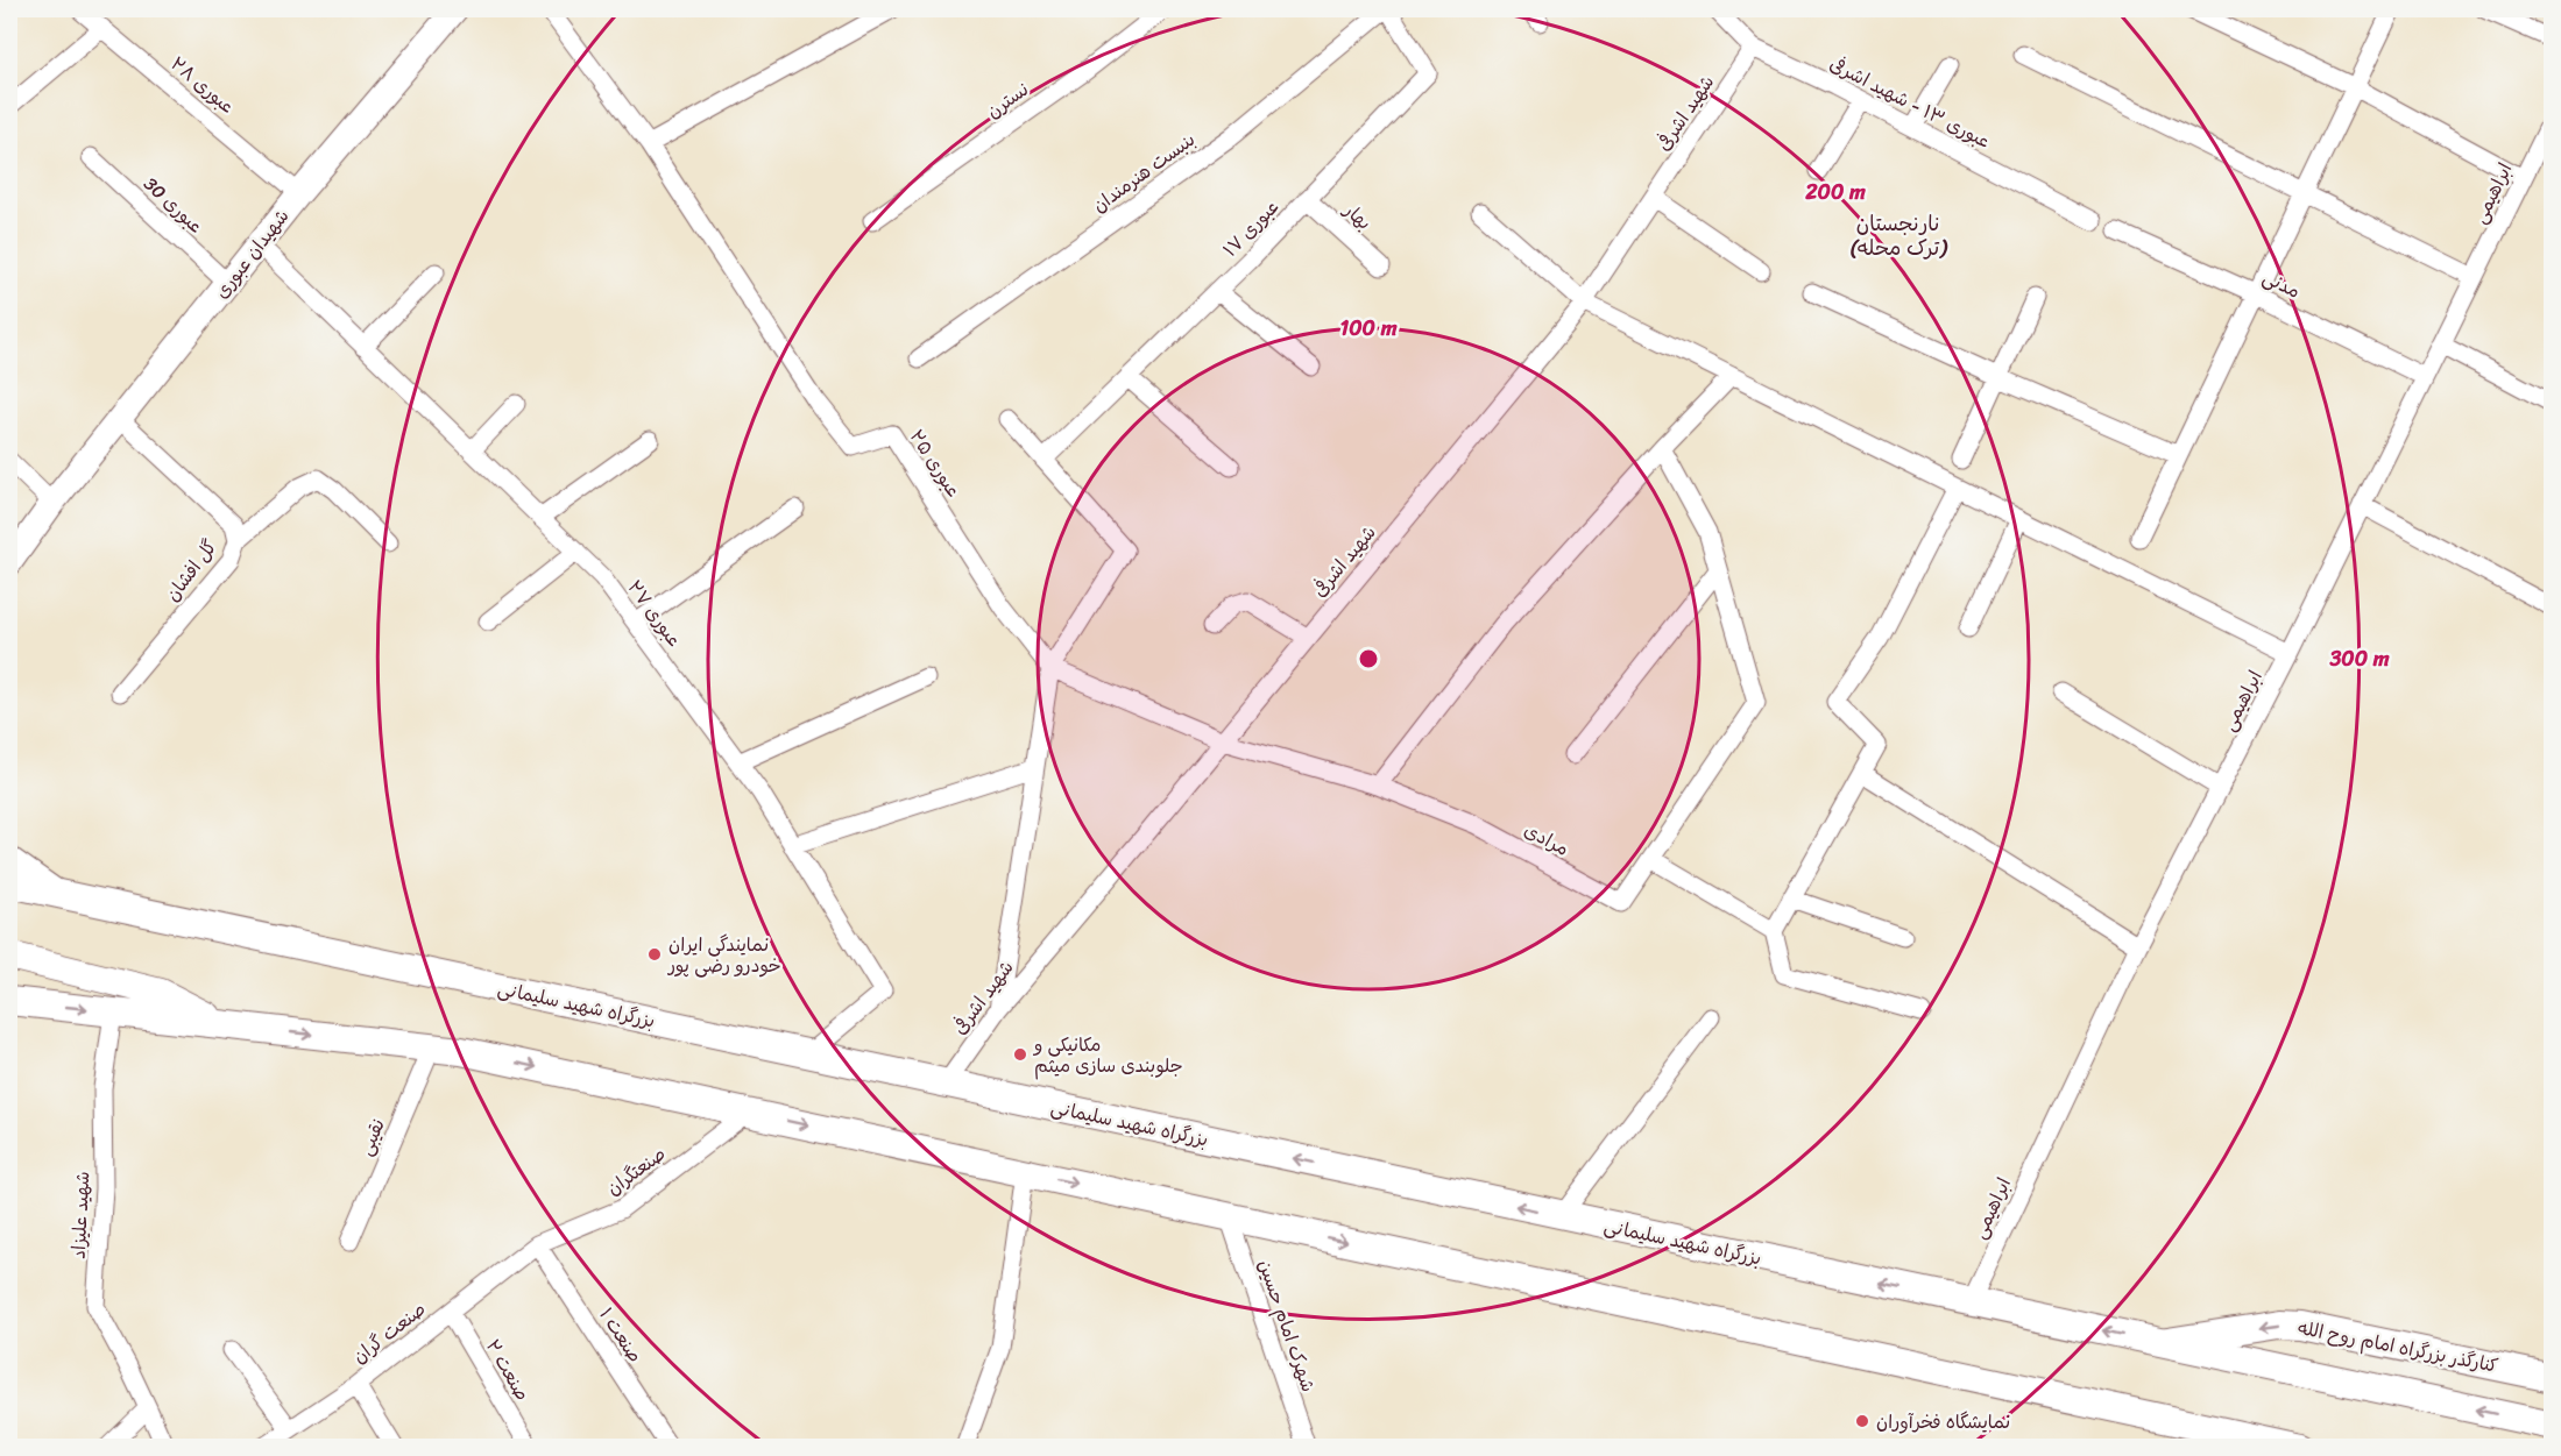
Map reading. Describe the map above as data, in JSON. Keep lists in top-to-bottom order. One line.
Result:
{"streets":{"main road":["شهیدان عبوری","بزرگراه شهید سلیمانی","کنارگذر بزرگراه امام روح الله"],"street":["عبوری ۲۸","نسترن","عبوری ۱۳ - شهید اشرفی","شهید اشرفی","بنبست هنرمندان","ابراهیمی","عبوری 30","بهار","عبوری ۱۷","مدنی","عبوری ۲۵","گل افشان","عبوری ۲۷","مرادی","نقیبی","صنعتگران","شهید علیزاد","شهرک امام حسین","صنعت گران","صنعت ۱","صنعت ۲"]},"crossings":[["عبوری ۲۸","شهیدان عبوری"],["عبوری ۱۳ - شهید اشرفی","شهید اشرفی"],["شهید اشرفی","مرادی"],["شهید اشرفی","بزرگراه شهید سلیمانی"],["بنبست هنرمندان","عبوری ۱۷"],["ابراهیمی","مدنی"],["ابراهیمی","بزرگراه شهید سلیمانی"],["عبوری 30","شهیدان عبوری"],["بهار","عبوری ۱۷"],["شهیدان عبوری","گل افشان"],["شهیدان عبوری","عبوری ۲۷"],["عبوری ۲۵","مرادی"],["عبوری ۲۷","بزرگراه شهید سلیمانی"],["بزرگراه شهید سلیمانی","کنارگذر بزرگراه امام روح الله"],["صنعتگران","صنعت گران"],["صنعتگران","صنعت ۱"],["صنعت گران","صنعت ۱"],["صنعت گران","صنعت ۲"]],"districts":["نارنجستان (ترک محله)"],"places":["نمایندگی ایران خودرو رضی پور","مکانیکی و جلوبندی سازی میثم","نمایشگاه فخرآوران"],"rings":["200 m","100 m","300 m"]}
